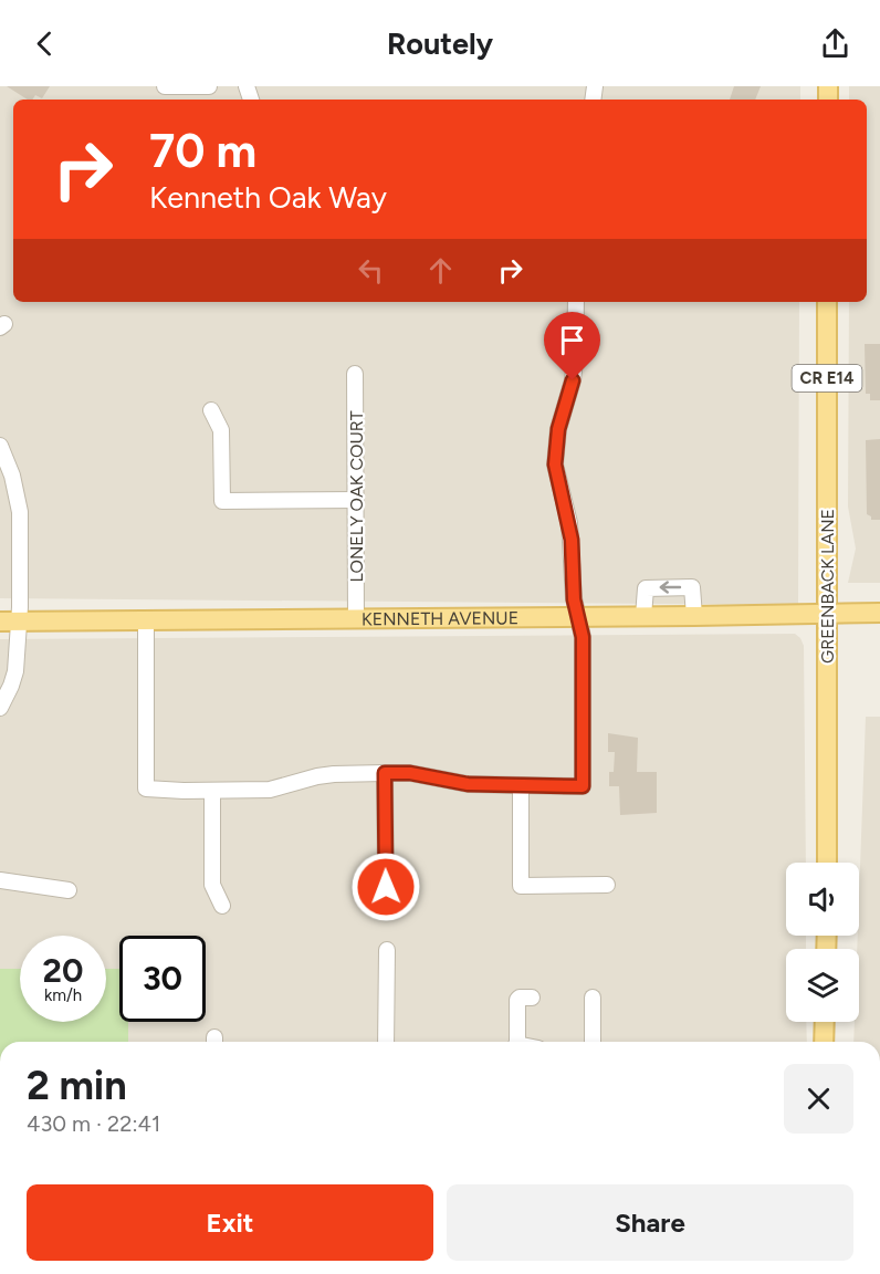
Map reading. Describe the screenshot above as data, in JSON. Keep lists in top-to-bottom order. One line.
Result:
{"streets":{"main road":["CR E14","GREENBACK LANE","KENNETH AVENUE"],"street":["LONELY OAK COURT"]},"crossings":[["LONELY OAK COURT","KENNETH AVENUE"],["GREENBACK LANE","KENNETH AVENUE"]],"page":{"header":"Routely","turn":["70 m","Kenneth Oak Way"],"speed":"20 km/h","limit":"30","heading":["2 min","430 m · 22:41"],"buttons":["Exit","Share"]}}
